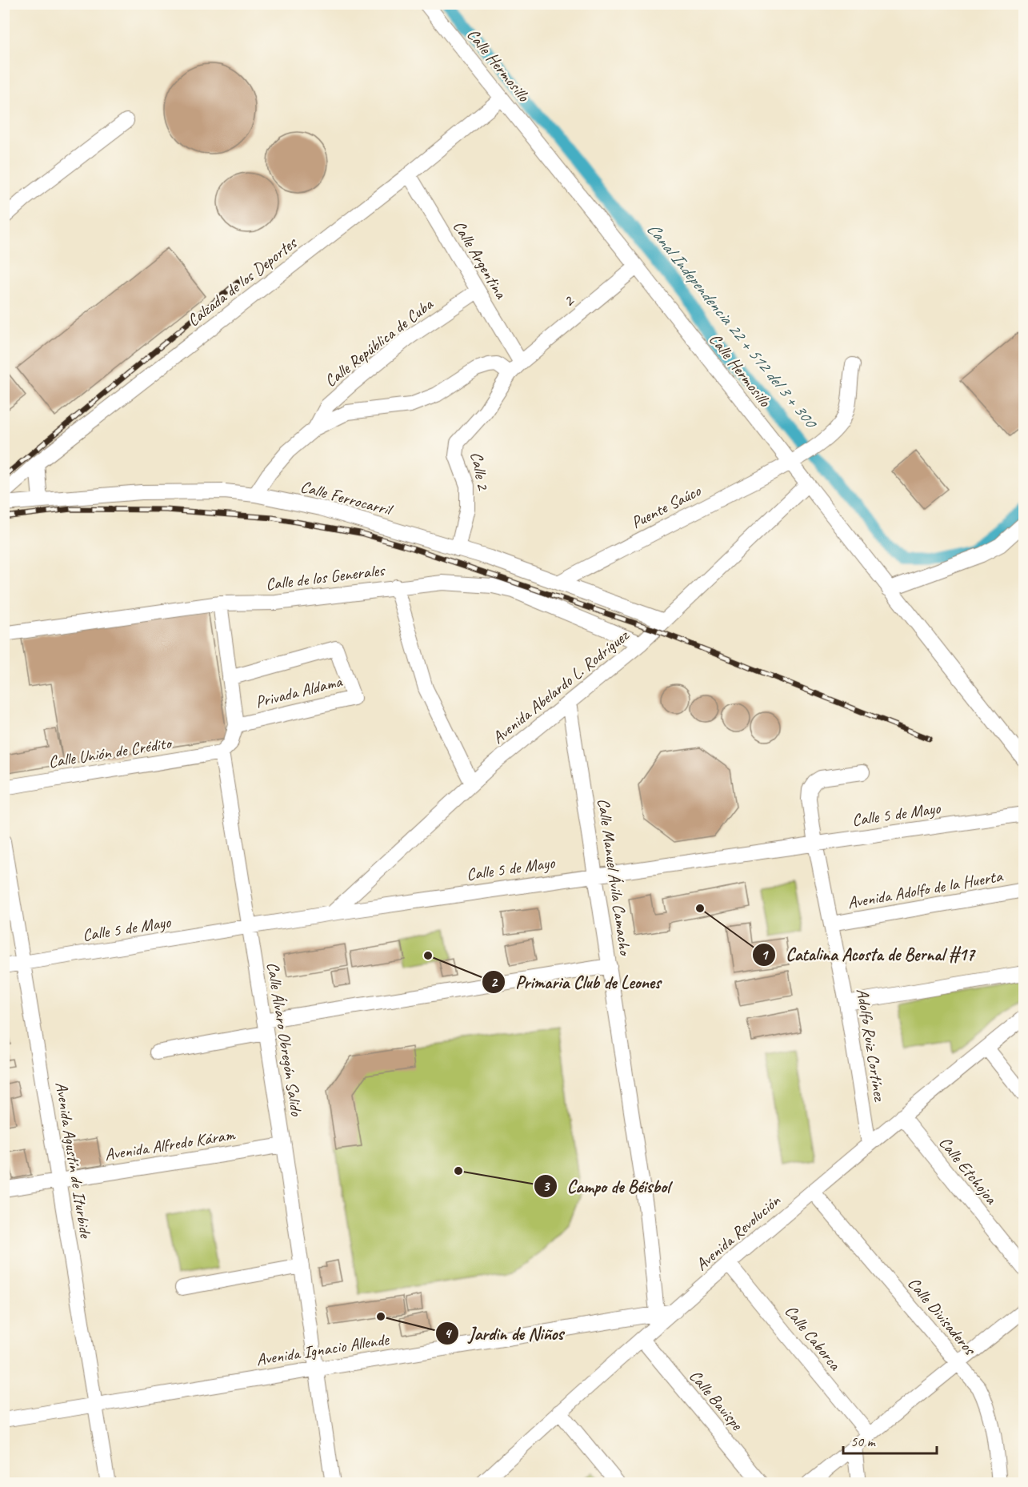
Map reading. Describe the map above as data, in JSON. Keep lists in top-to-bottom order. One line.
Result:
{"streets":{"street":["Calle Hermosillo","Calle Argentina","Calzada de los Deportes","2","Calle República de Cuba","Calle 2","Calle Ferrocarril","Puente Saúco","Calle de los Generales","Avenida Abelardo L. Rodríguez","Privada Aldama","Calle Unión de Crédito","Calle 5 de Mayo","Calle Manuel Ávila Camacho","Avenida Adolfo de la Huerta","Calle Álvaro Obregón Salido","Adolfo Ruiz Cortínez","Avenida Alfredo Káram","Avenida Agustín de Iturbide","Calle Etchojoa","Avenida Revolución","Calle Divisaderos","Calle Caborca","Avenida Ignacio Allende","Calle Bavispe"]},"crossings":[["Calle Hermosillo","Calzada de los Deportes"],["Calle Hermosillo","2"],["Calle Hermosillo","Puente Saúco"],["Calle Hermosillo","Avenida Abelardo L. Rodríguez"],["Calle Argentina","Calzada de los Deportes"],["Calle Argentina","2"],["Calle Argentina","Calle República de Cuba"],["Calle Argentina","Calle 2"],["2","Calle 2"],["Calle República de Cuba","Calle Ferrocarril"],["Calle 2","Calle Ferrocarril"],["Calle Ferrocarril","Puente Saúco"],["Calle Ferrocarril","Avenida Abelardo L. Rodríguez"],["Calle de los Generales","Avenida Abelardo L. Rodríguez"],["Avenida Abelardo L. Rodríguez","Calle 5 de Mayo"],["Avenida Abelardo L. Rodríguez","Calle Manuel Ávila Camacho"],["Calle Unión de Crédito","Calle Álvaro Obregón Salido"],["Calle 5 de Mayo","Calle Manuel Ávila Camacho"],["Calle 5 de Mayo","Calle Álvaro Obregón Salido"],["Calle 5 de Mayo","Adolfo Ruiz Cortínez"],["Calle 5 de Mayo","Avenida Agustín de Iturbide"],["Calle Manuel Ávila Camacho","Avenida Ignacio Allende"],["Avenida Adolfo de la Huerta","Adolfo Ruiz Cortínez"],["Calle Álvaro Obregón Salido","Avenida Alfredo Káram"],["Calle Álvaro Obregón Salido","Avenida Ignacio Allende"],["Adolfo Ruiz Cortínez","Avenida Revolución"],["Avenida Alfredo Káram","Avenida Agustín de Iturbide"],["Avenida Agustín de Iturbide","Avenida Ignacio Allende"],["Calle Etchojoa","Avenida Revolución"],["Avenida Revolución","Calle Divisaderos"],["Avenida Revolución","Calle Caborca"],["Avenida Revolución","Avenida Ignacio Allende"],["Avenida Revolución","Calle Bavispe"]],"water":["Canal Independencia 22 + 512 del 3 + 300"],"places":["Catalina Acosta de Bernal #17","Primaria Club de Leones","Campo de Béisbol","Jardin de Niños"],"scale_bar":"50 m"}
